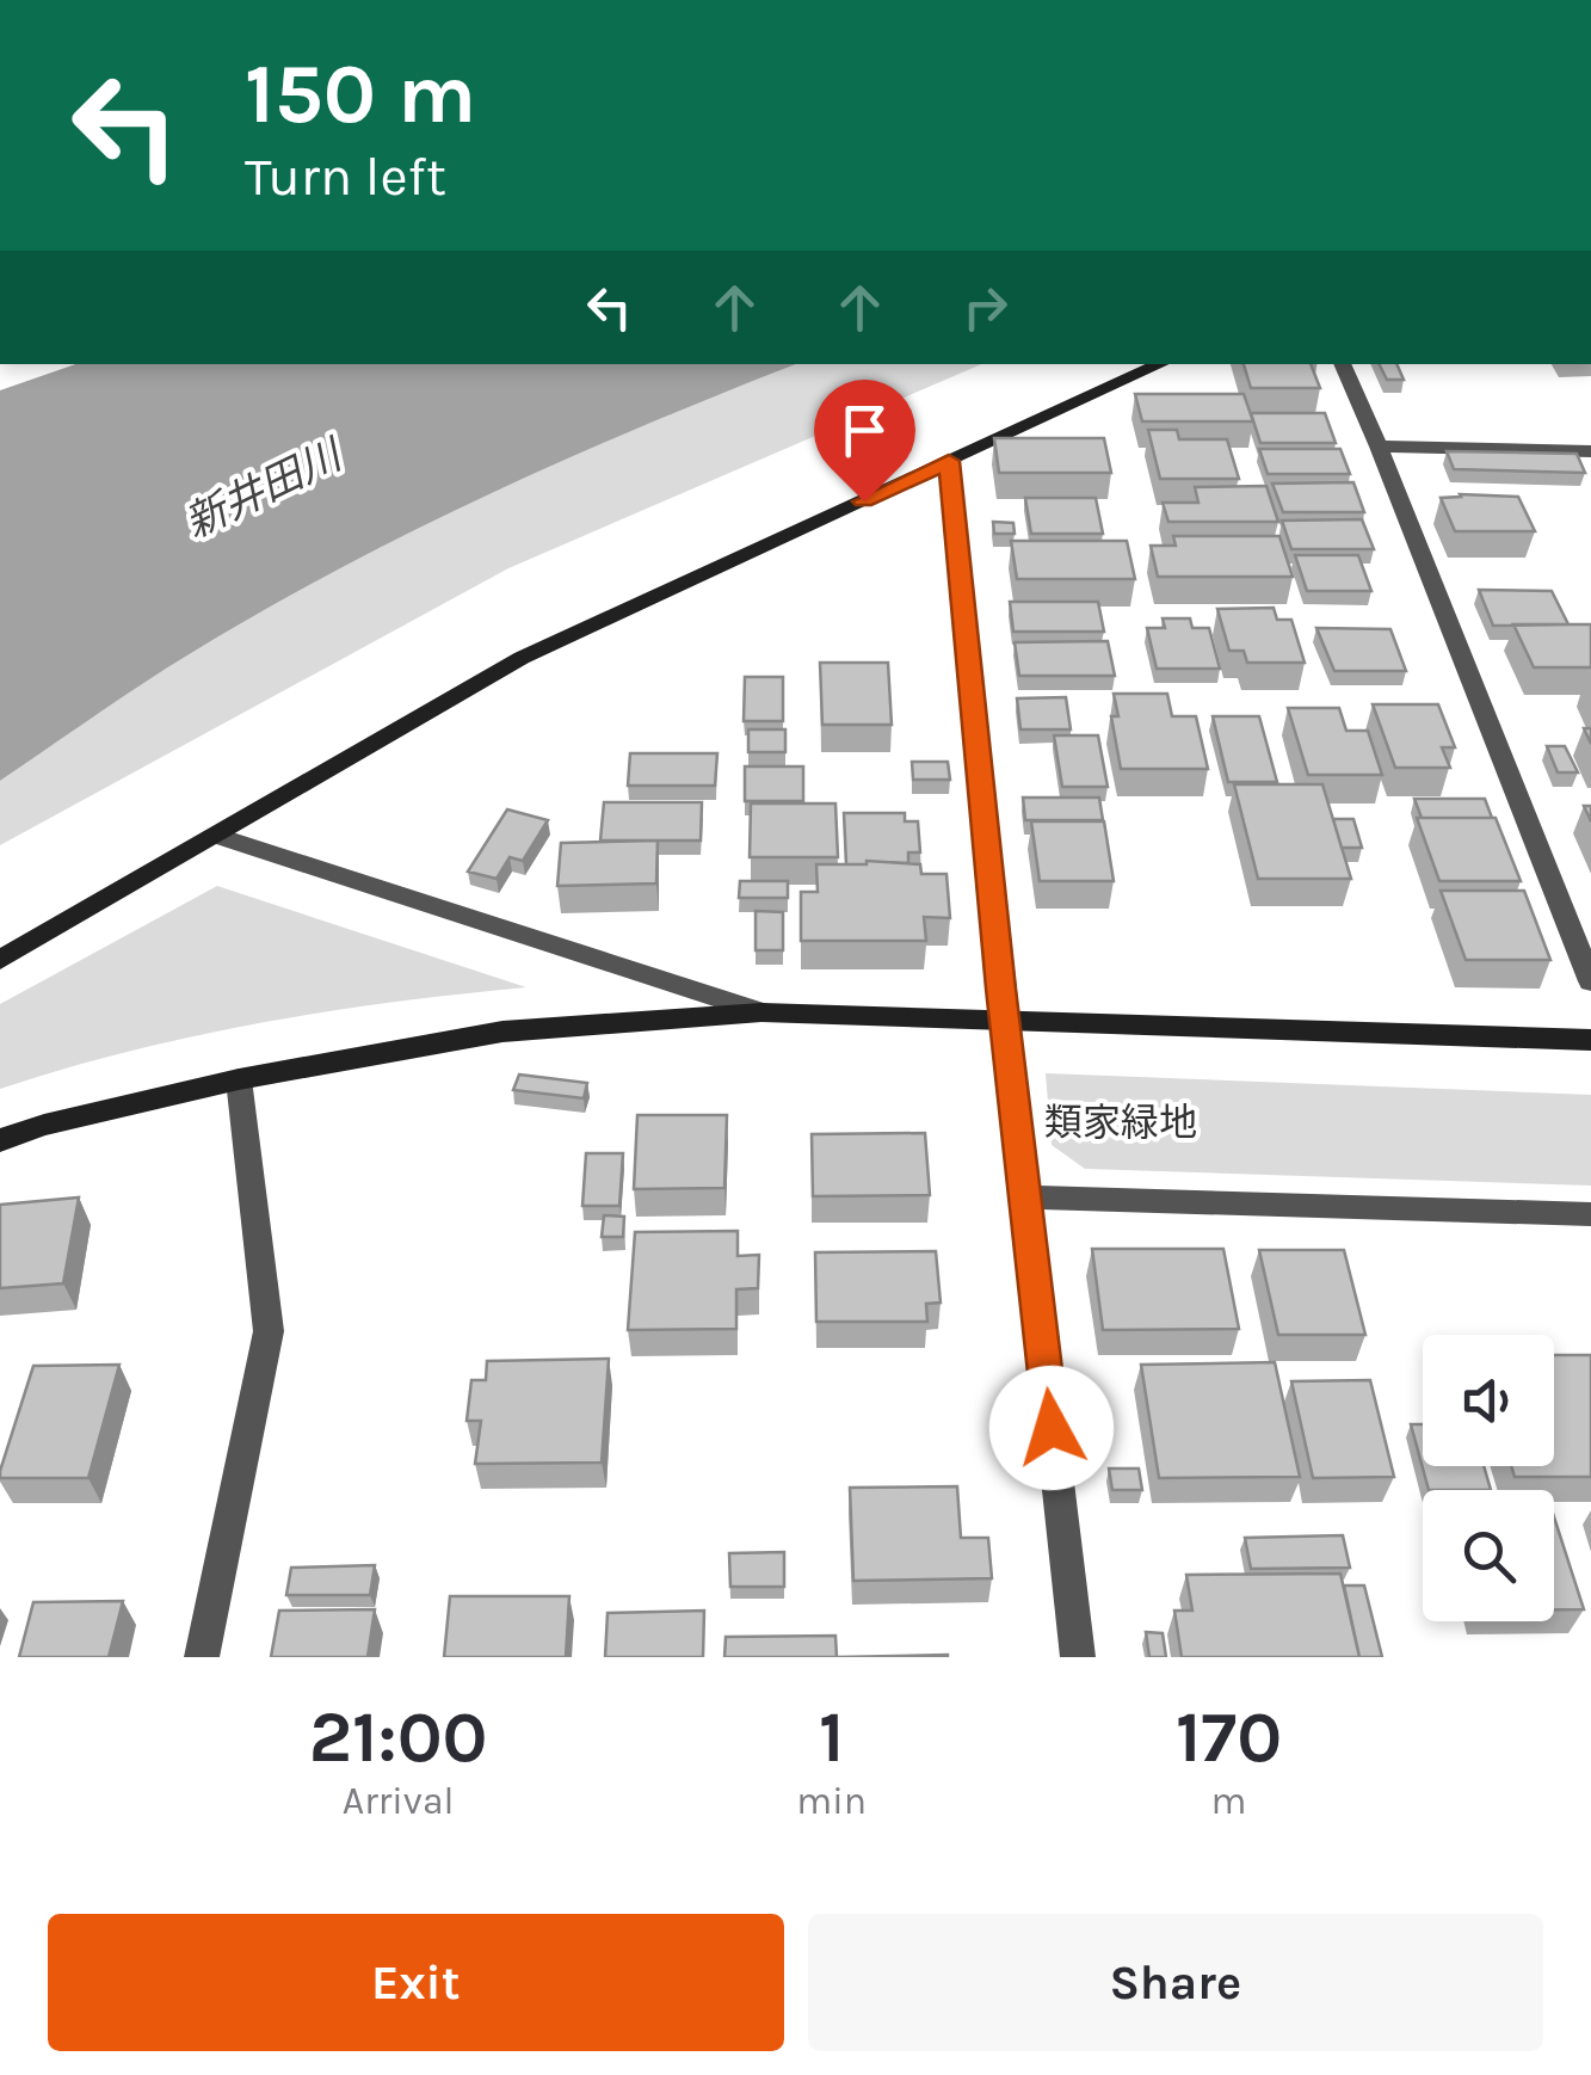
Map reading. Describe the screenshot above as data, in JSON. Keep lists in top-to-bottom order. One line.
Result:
{"water":["新井田川"],"parks":["類家緑地"],"page":{"turn":["150 m","Turn left"],"eta":["21:00","Arrival","1","min","170","m"],"buttons":["Exit","Share"]}}
